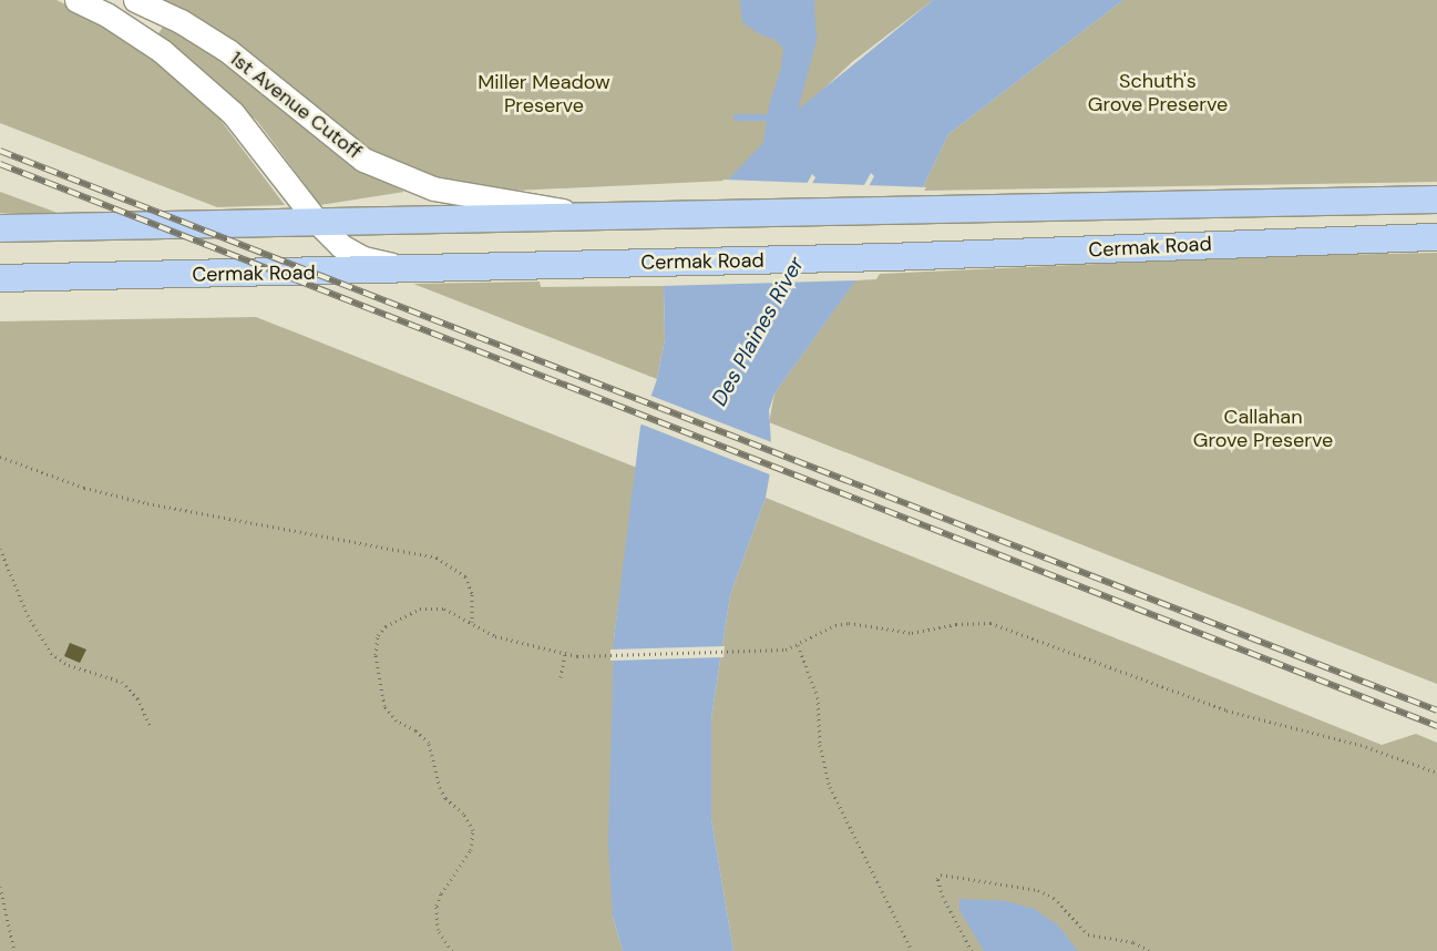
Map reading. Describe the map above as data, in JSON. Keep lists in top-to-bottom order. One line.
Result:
{"streets":{"main road":["1st Avenue Cutoff","Cermak Road"]},"crossings":[["1st Avenue Cutoff","Cermak Road"]],"water":["Des Plaines River"],"parks":["Schuth's Grove Preserve","Miller Meadow Preserve","Callahan Grove Preserve"]}
